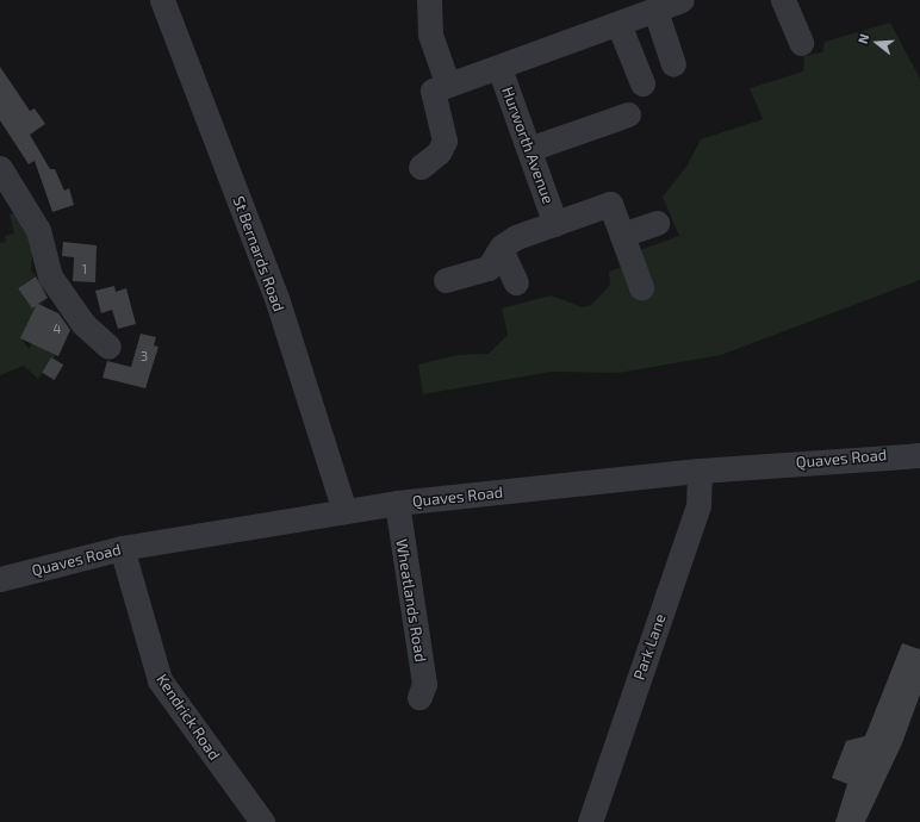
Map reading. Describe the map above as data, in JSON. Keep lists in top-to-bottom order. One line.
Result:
{"streets":{"street":["Hurworth Avenue","St Bernards Road","Quaves Road","Wheatlands Road","Park Lane","Kendrick Road"]},"crossings":[["St Bernards Road","Quaves Road"],["Quaves Road","Wheatlands Road"],["Quaves Road","Park Lane"],["Quaves Road","Kendrick Road"]],"house_numbers":["1","4","3"],"north":"left"}
